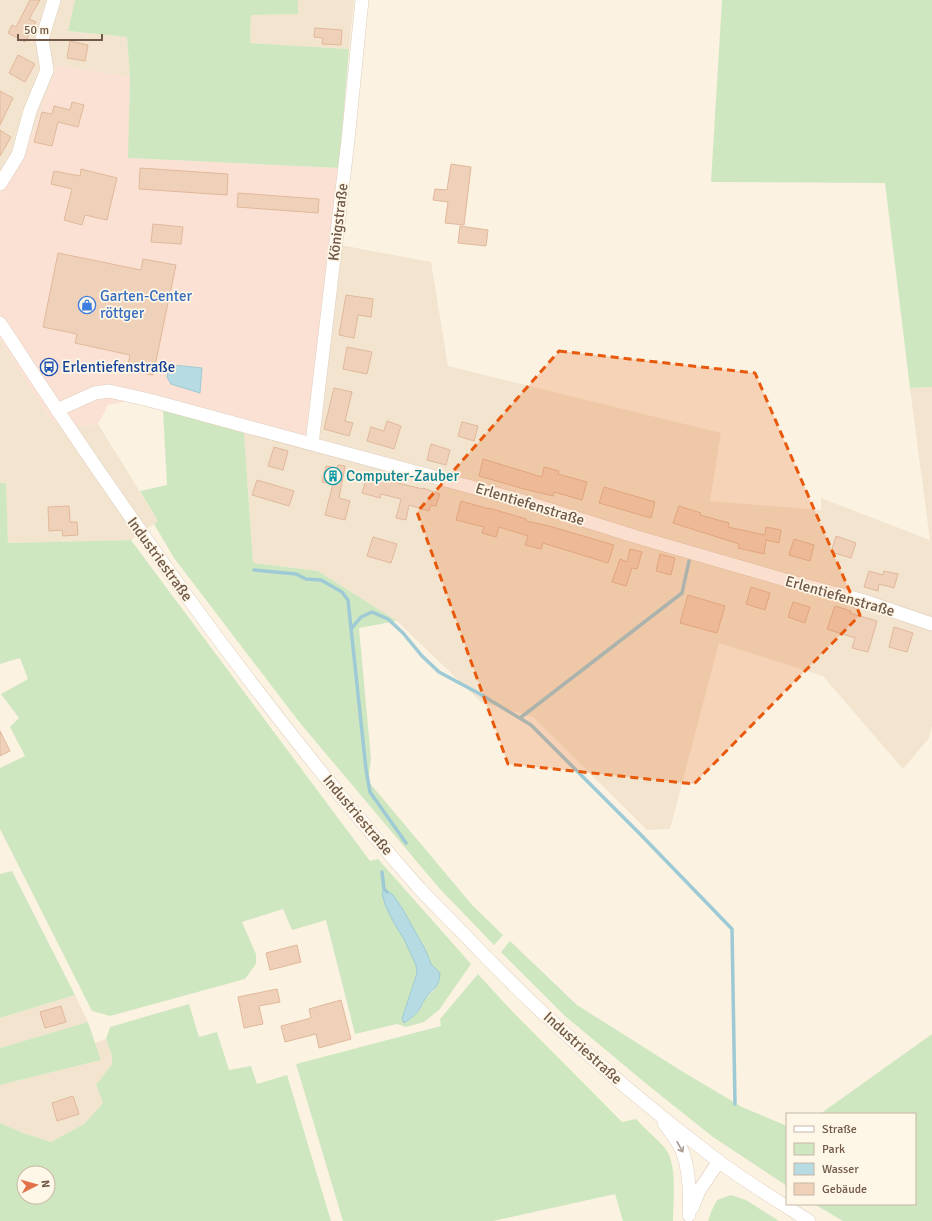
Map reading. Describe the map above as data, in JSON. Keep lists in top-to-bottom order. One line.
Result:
{"streets":{"street":["Königstraße","Erlentiefenstraße","Industriestraße"]},"crossings":[["Königstraße","Erlentiefenstraße"],["Erlentiefenstraße","Industriestraße"]],"places":{"shop":["Garten-Center röttger"],"bus stop":["Erlentiefenstraße"],"building":["Computer-Zauber"]},"legend":["Straße","Park","Wasser","Gebäude"],"scale_bar":"50 m","north":"right"}
